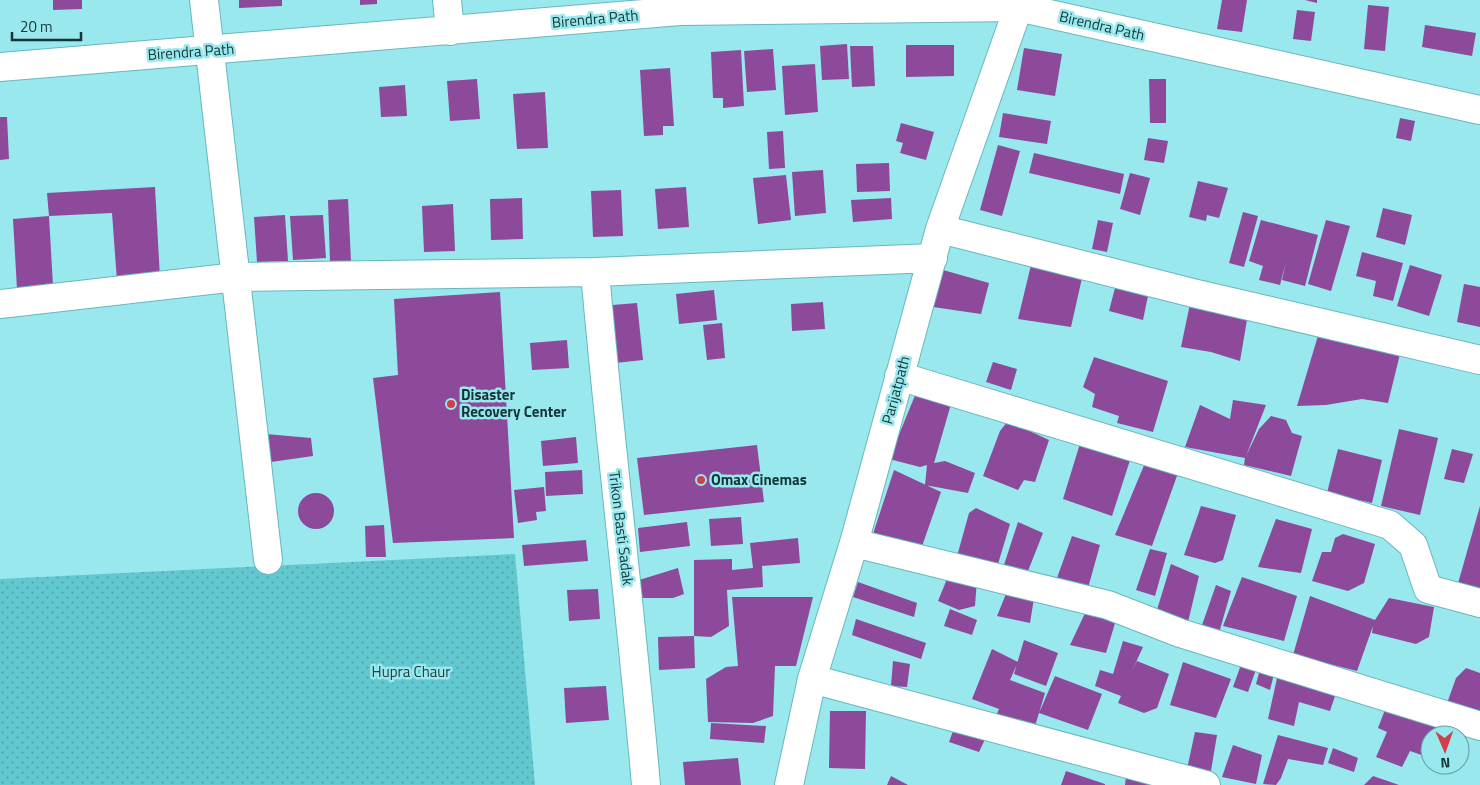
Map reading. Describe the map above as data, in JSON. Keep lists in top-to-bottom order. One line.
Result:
{"streets":{"street":["Birendra Path","Parijatpath","Trikon Basti Sadak"]},"crossings":[["Birendra Path","Parijatpath"]],"parks":["Hupra Chaur"],"places":["Disaster Recovery Center","Omax Cinemas"],"scale_bar":"20 m","north":"bottom"}
